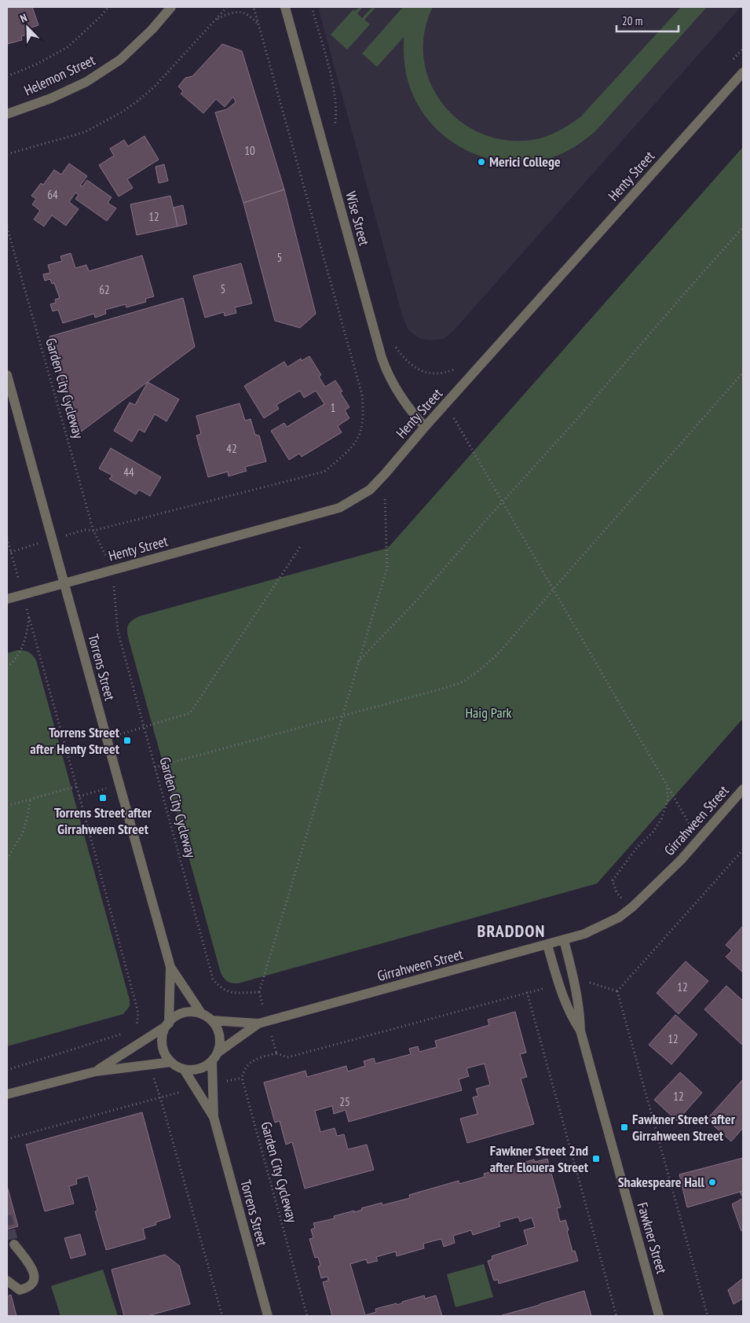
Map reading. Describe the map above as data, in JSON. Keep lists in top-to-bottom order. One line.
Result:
{"streets":{"street":["Helemon Street","Henty Street","Wise Street","Torrens Street","Girrahween Street","Fawkner Street"],"path":["Garden City Cycleway"]},"crossings":[["Henty Street","Wise Street"],["Henty Street","Torrens Street"],["Torrens Street","Girrahween Street"],["Girrahween Street","Fawkner Street"]],"districts":["BRADDON"],"parks":["Haig Park"],"places":{"other":["Merici College","Shakespeare Hall"],"transit":["Torrens Street after Henty Street","Torrens Street after Girrahween Street","Fawkner Street after Girrahween Street","Fawkner Street 2nd after Elouera Street"]},"house_numbers":["10","64","12","5","5","62","1","42","44","12","12","12","25"],"scale_bar":"20 m","north":"top left"}
